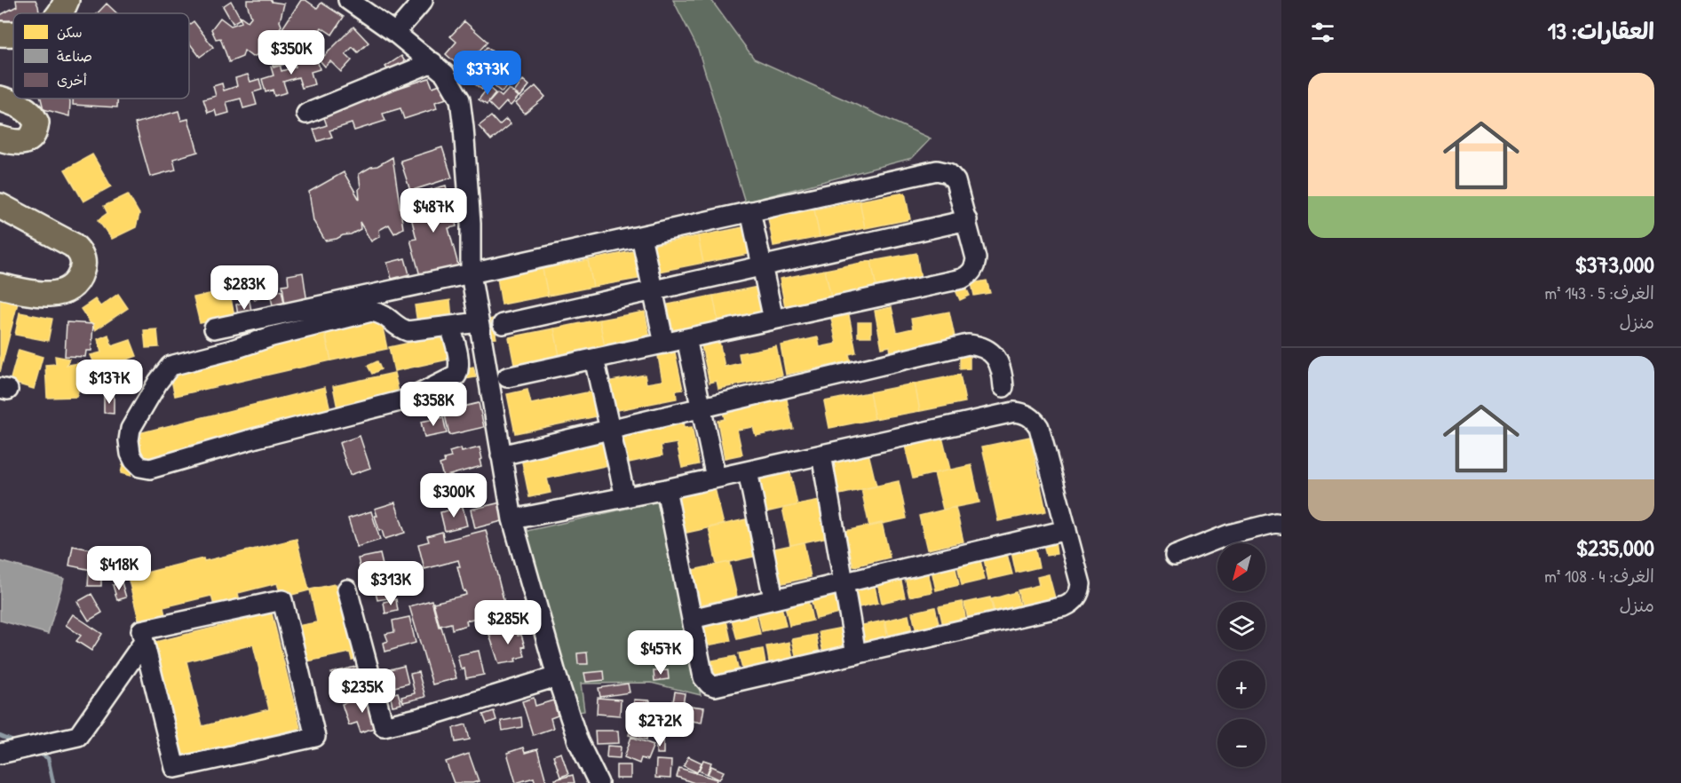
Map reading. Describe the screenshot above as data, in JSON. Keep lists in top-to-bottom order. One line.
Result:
{"legend":["سكن","صناعة","أخرى"],"north":"bottom left","page":{"heading":"العقارات: 13","price":["$350K","$373K","$487K","$283K","$137K","$358K","$300K","$418K","$313K","$285K","$457K","$235K","$272K"],"list":[{"name":"$373,000","note":"الغرف: 5 · 143 m² · منزل"},{"name":"$235,000","note":"الغرف: 4 · 108 m² · منزل"}],"map_buttons":["+","−"]}}
